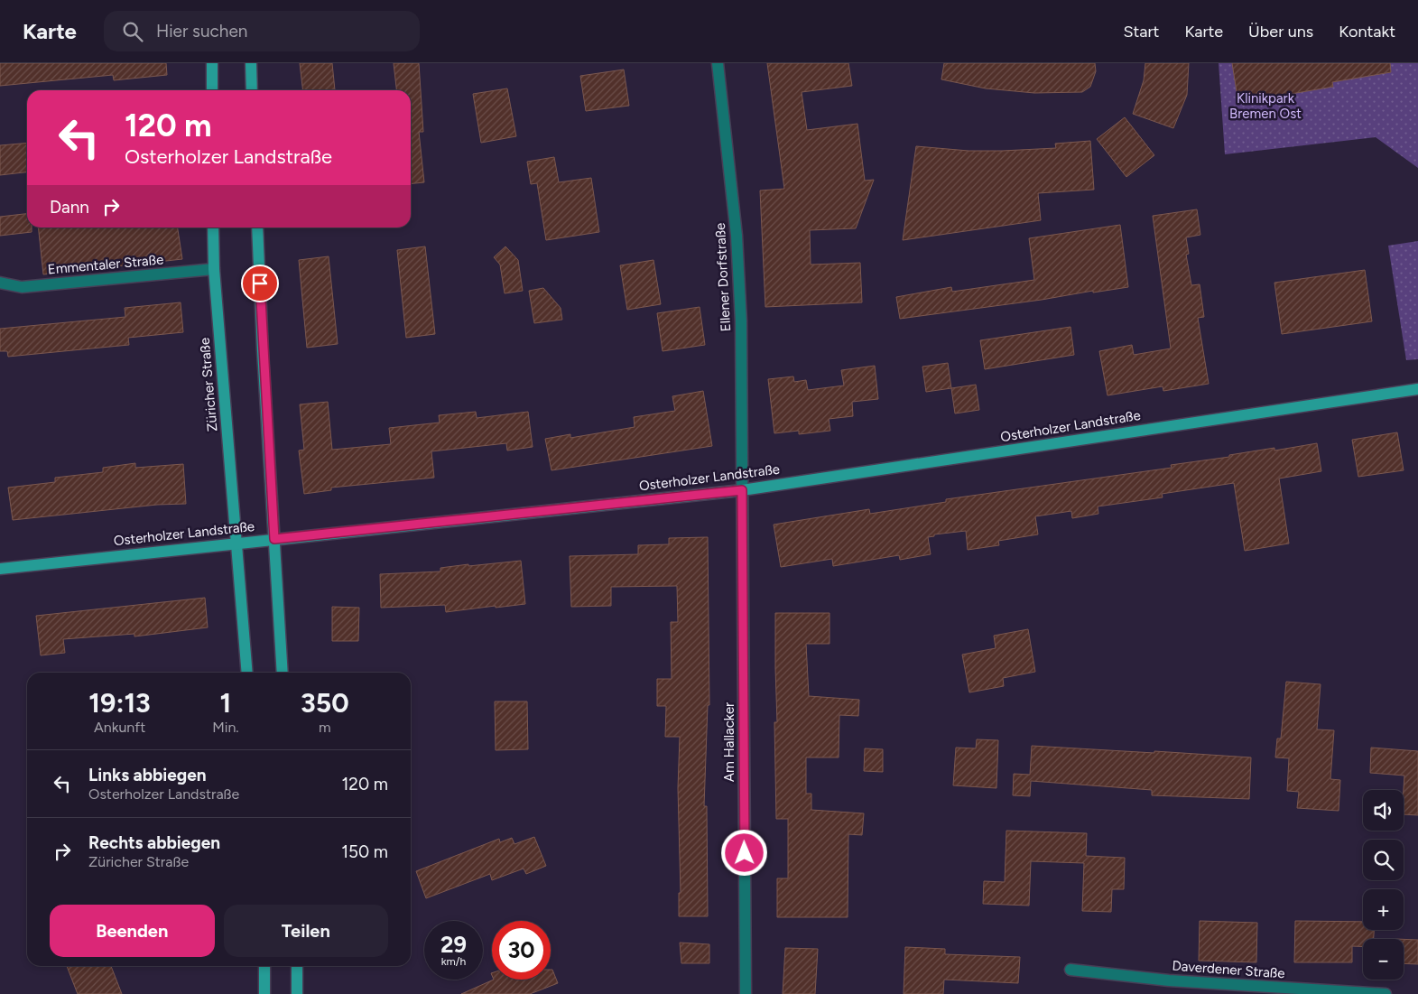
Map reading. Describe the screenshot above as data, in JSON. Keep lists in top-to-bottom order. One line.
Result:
{"streets":{"main road":["Züricher Straße","Osterholzer Landstraße"],"street":["Emmentaler Straße","Ellener Dorfstraße","Am Hallacker","Daverdener Straße"]},"crossings":[["Emmentaler Straße","Züricher Straße"],["Ellener Dorfstraße","Osterholzer Landstraße"],["Ellener Dorfstraße","Am Hallacker"],["Züricher Straße","Osterholzer Landstraße"],["Osterholzer Landstraße","Am Hallacker"]],"parks":["Klinikpark Bremen Ost"],"page":{"header":"Karte","search":"Hier suchen","nav":["Start","Karte","Über uns","Kontakt"],"turn":["120 m","Osterholzer Landstraße"],"then":"Dann","eta":["19:13","Ankunft","1","Min.","350","m"],"list":[{"name":"Links abbiegen","note":"Osterholzer Landstraße","value":"120 m"},{"name":"Rechts abbiegen","note":"Züricher Straße","value":"150 m"}],"map_buttons":["+","−"],"buttons":["Beenden","Teilen"],"speed":"29 km/h","limit":"30"}}
